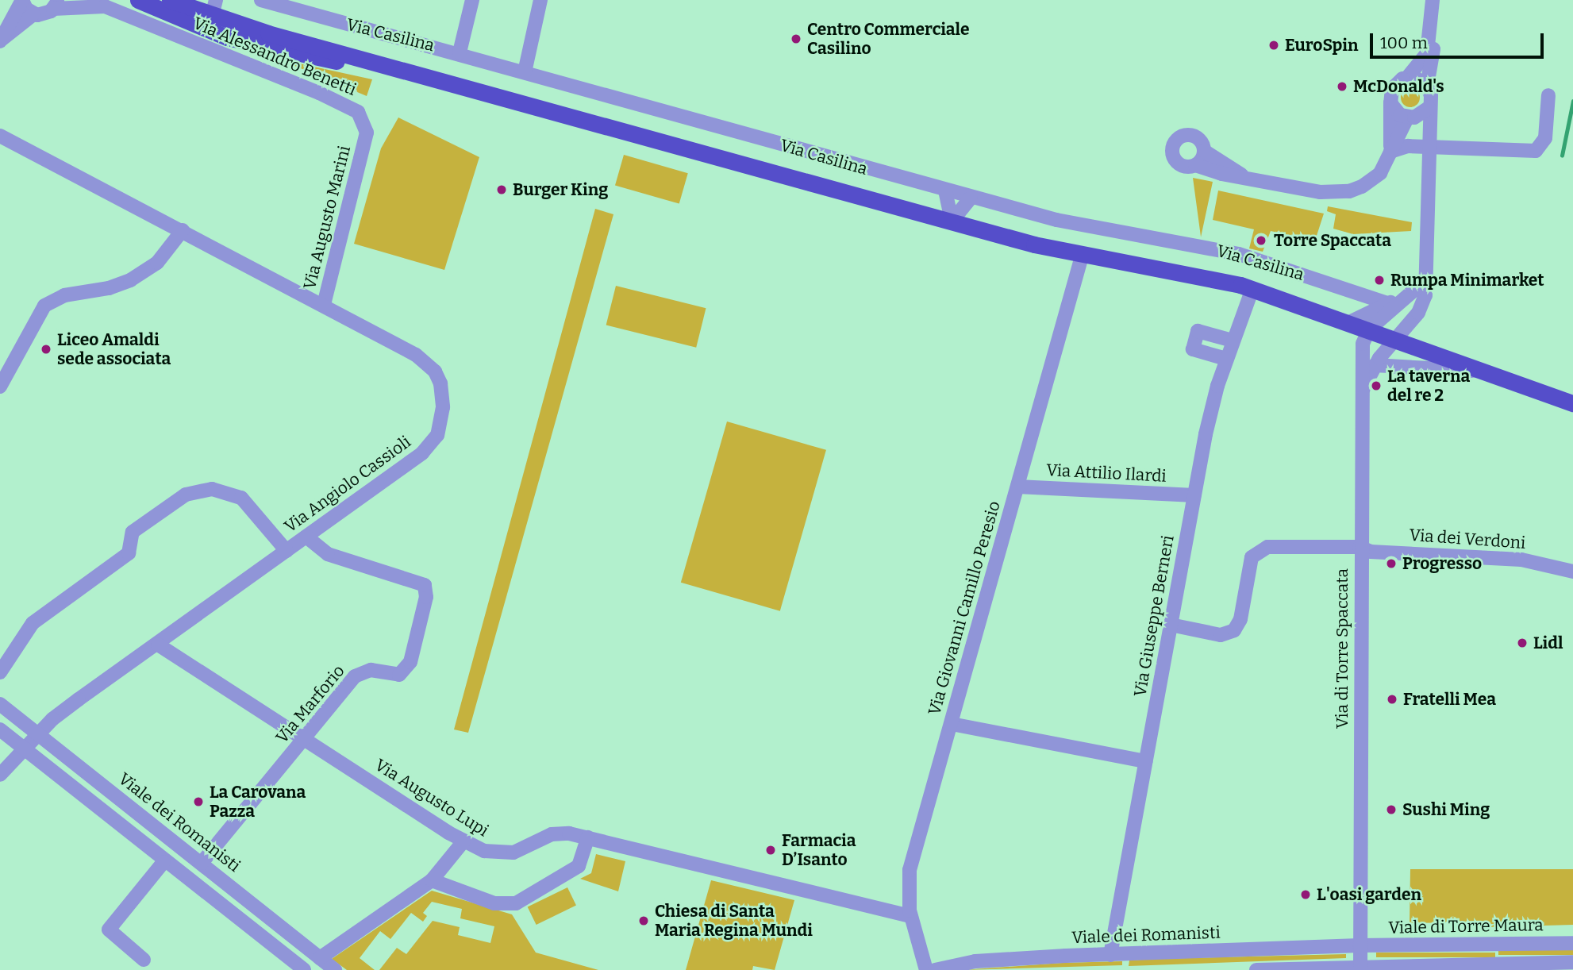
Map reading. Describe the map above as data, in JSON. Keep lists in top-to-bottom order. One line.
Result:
{"streets":{"main road":["Via Casilina"],"street":["Via Alessandro Benetti","Via Augusto Marini","Via Attilio Ilardi","Via Angiolo Cassioli","Via dei Verdoni","Via Giovanni Camillo Peresio","Via Giuseppe Berneri","Via di Torre Spaccata","Via Marforio","Via Augusto Lupi","Viale dei Romanisti","Viale di Torre Maura"]},"crossings":[["Via Casilina","Via Giovanni Camillo Peresio"],["Via Casilina","Via Giuseppe Berneri"],["Via Casilina","Via di Torre Spaccata"],["Via Alessandro Benetti","Via Augusto Marini"],["Via Augusto Marini","Via Angiolo Cassioli"],["Via Attilio Ilardi","Via Giovanni Camillo Peresio"],["Via Attilio Ilardi","Via Giuseppe Berneri"],["Via Angiolo Cassioli","Via Marforio"],["Via Angiolo Cassioli","Via Augusto Lupi"],["Via Angiolo Cassioli","Viale dei Romanisti"],["Via dei Verdoni","Via Giuseppe Berneri"],["Via dei Verdoni","Via di Torre Spaccata"],["Via Giovanni Camillo Peresio","Via Augusto Lupi"],["Via Giuseppe Berneri","Viale dei Romanisti"],["Via di Torre Spaccata","Viale dei Romanisti"],["Via di Torre Spaccata","Viale di Torre Maura"],["Via Marforio","Via Augusto Lupi"],["Via Marforio","Viale dei Romanisti"],["Viale dei Romanisti","Viale di Torre Maura"]],"places":["Centro Commerciale Casilino","EuroSpin","McDonald's","Burger King","Torre Spaccata","Rumpa Minimarket","Liceo Amaldi sede associata","La taverna del re 2","Progresso","Lidl","Fratelli Mea","La Carovana Pazza","Sushi Ming","Farmacia D’Isanto","L'oasi garden","Chiesa di Santa Maria Regina Mundi"],"scale_bar":"100 m"}
